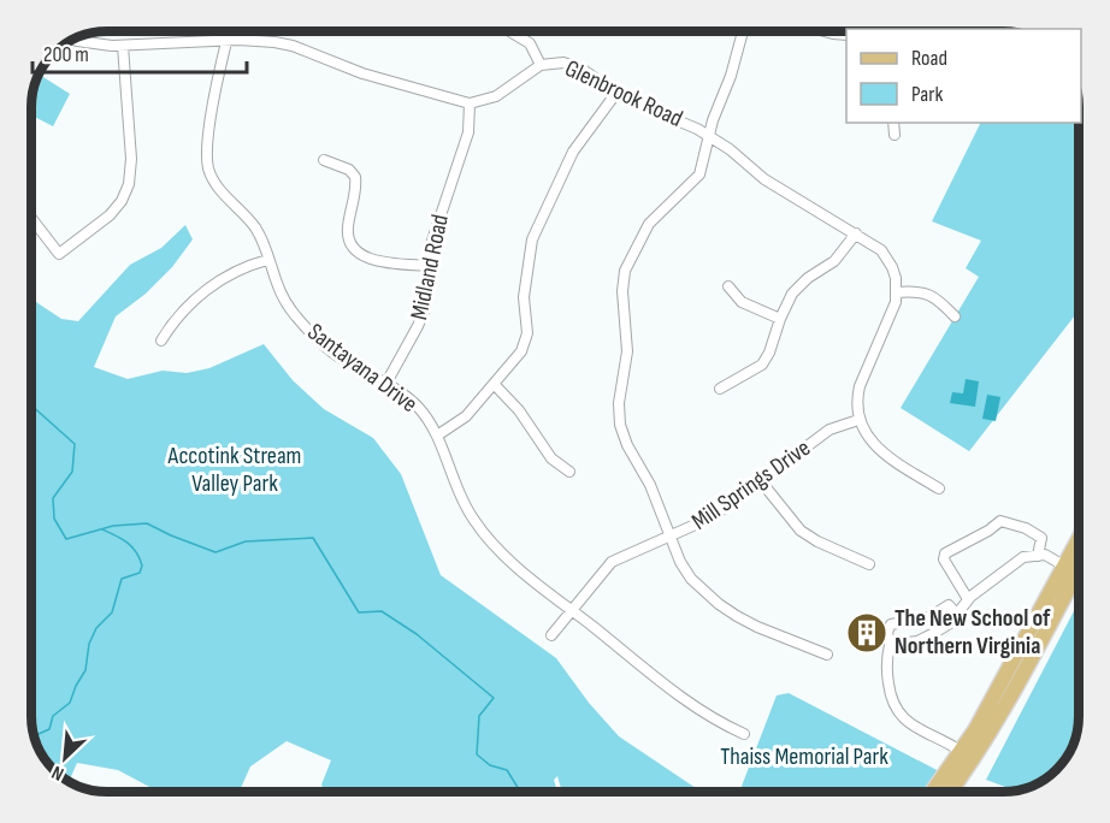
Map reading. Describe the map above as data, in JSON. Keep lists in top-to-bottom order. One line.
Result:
{"streets":{"street":["Glenbrook Road","Midland Road","Santayana Drive","Mill Springs Drive"]},"crossings":[["Glenbrook Road","Midland Road"],["Midland Road","Santayana Drive"],["Santayana Drive","Mill Springs Drive"]],"parks":["Accotink Stream Valley Park","Thaiss Memorial Park"],"places":{"building":["The New School of Northern Virginia"]},"legend":["Road","Park"],"scale_bar":"200 m","north":"bottom left"}
